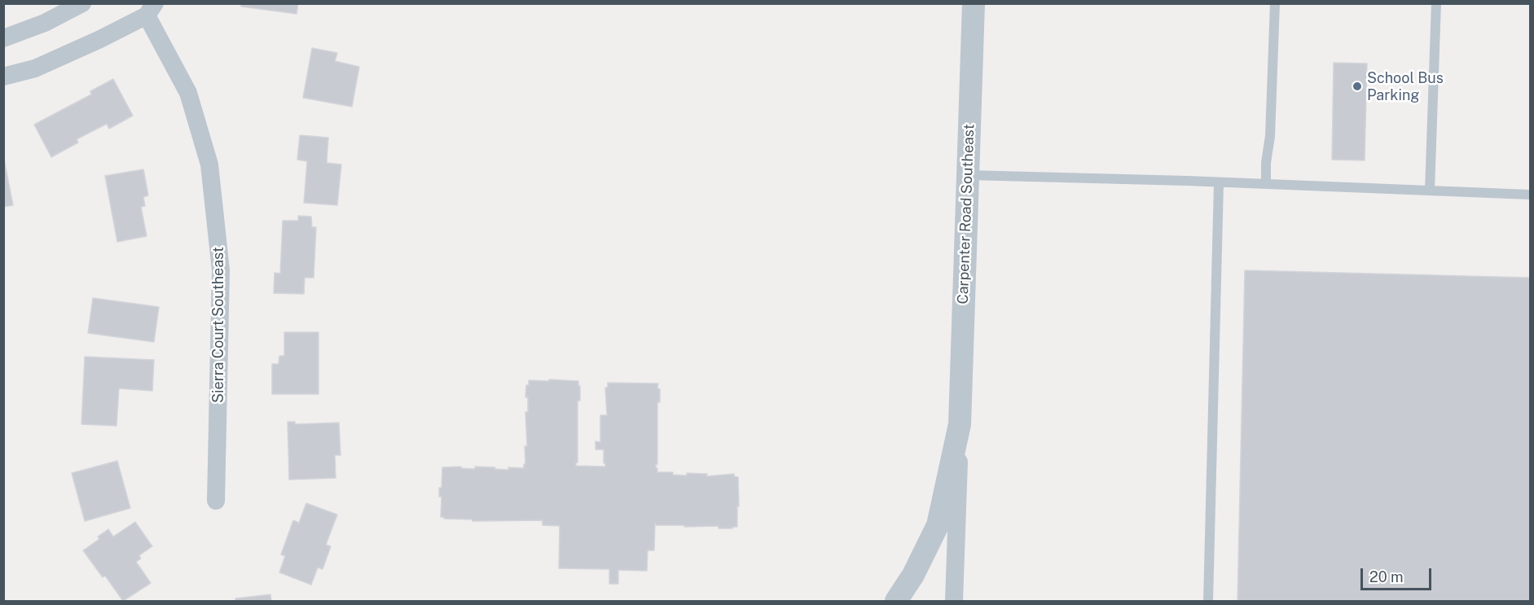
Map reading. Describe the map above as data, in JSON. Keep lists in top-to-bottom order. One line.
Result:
{"streets":{"street":["Carpenter Road Southeast","Sierra Court Southeast"]},"places":["School Bus Parking"],"scale_bar":"20 m"}
